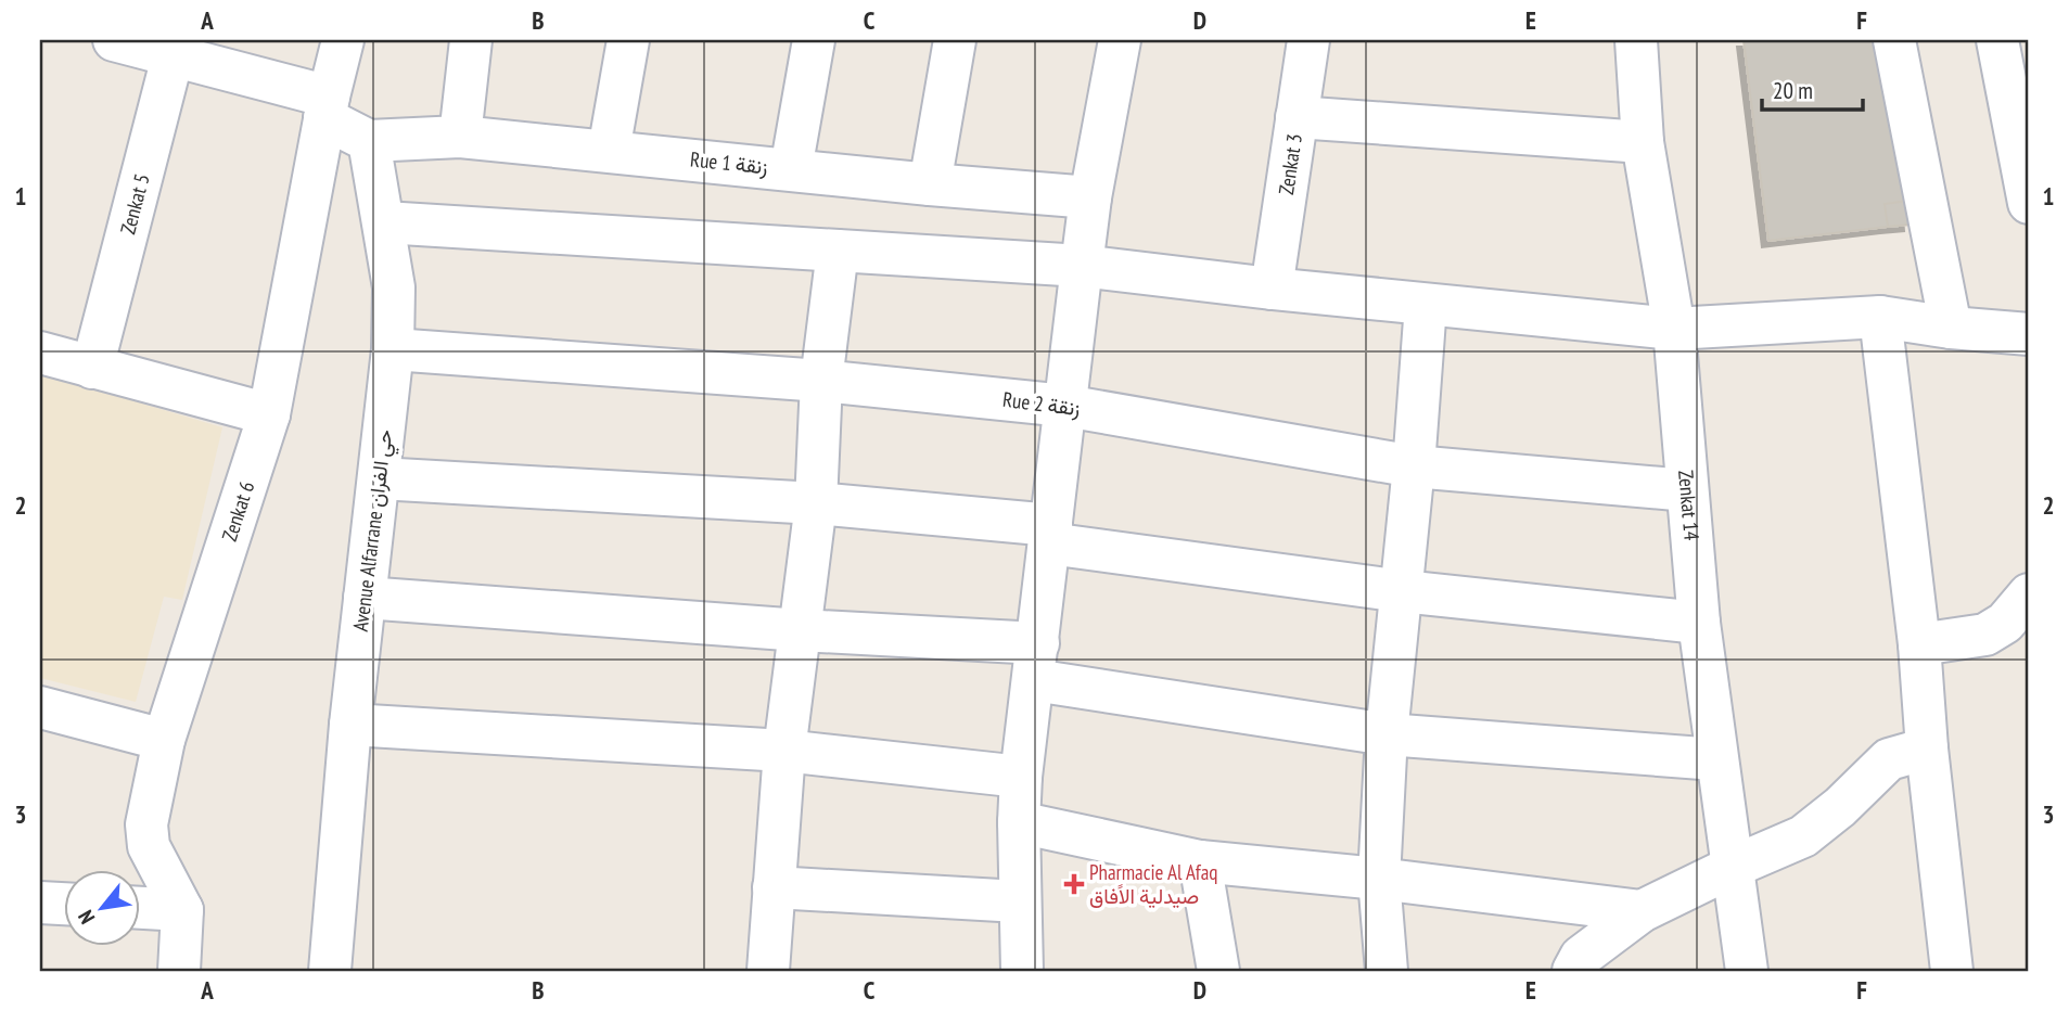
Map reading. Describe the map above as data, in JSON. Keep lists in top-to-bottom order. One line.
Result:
{"streets":{"street":["Rue 1 زنقة","Zenkat 3","Zenkat 5","Rue 2 زنقة","Zenkat 14","Zenkat 6","Avenue Alfarrane حي الفران"]},"crossings":[["Rue 1 زنقة","Avenue Alfarrane حي الفران"],["Rue 2 زنقة","Zenkat 14"],["Rue 2 زنقة","Avenue Alfarrane حي الفران"]],"places":{"health":["Pharmacie Al Afaq صيدلية الاًفاق"]},"scale_bar":"20 m","north":"bottom left","grid":{"columns":["A","B","C","D","E","F"],"rows":["1","2","3"]}}
